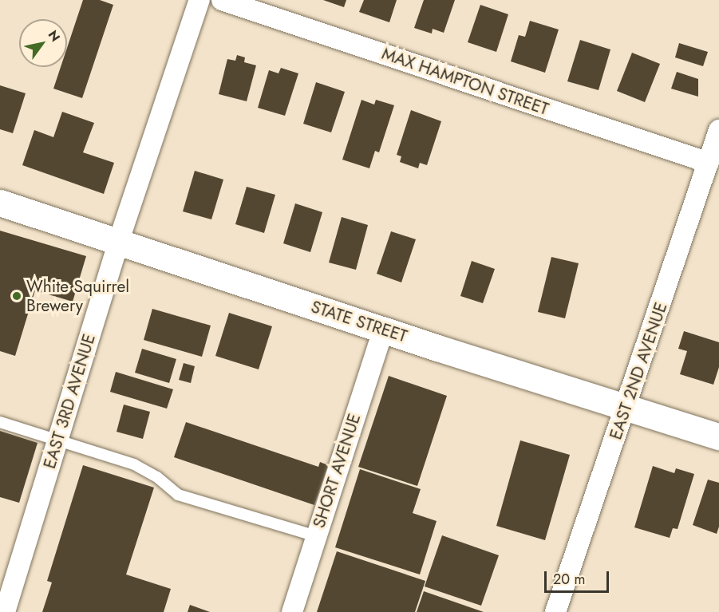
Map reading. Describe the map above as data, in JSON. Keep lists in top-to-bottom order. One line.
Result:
{"streets":{"street":["MAX HAMPTON STREET","STATE STREET","EAST 2ND AVENUE","EAST 3RD AVENUE","SHORT AVENUE"]},"crossings":[["MAX HAMPTON STREET","EAST 2ND AVENUE"],["STATE STREET","EAST 2ND AVENUE"],["STATE STREET","EAST 3RD AVENUE"],["STATE STREET","SHORT AVENUE"]],"places":["White Squirrel Brewery"],"scale_bar":"20 m","north":"top right"}
